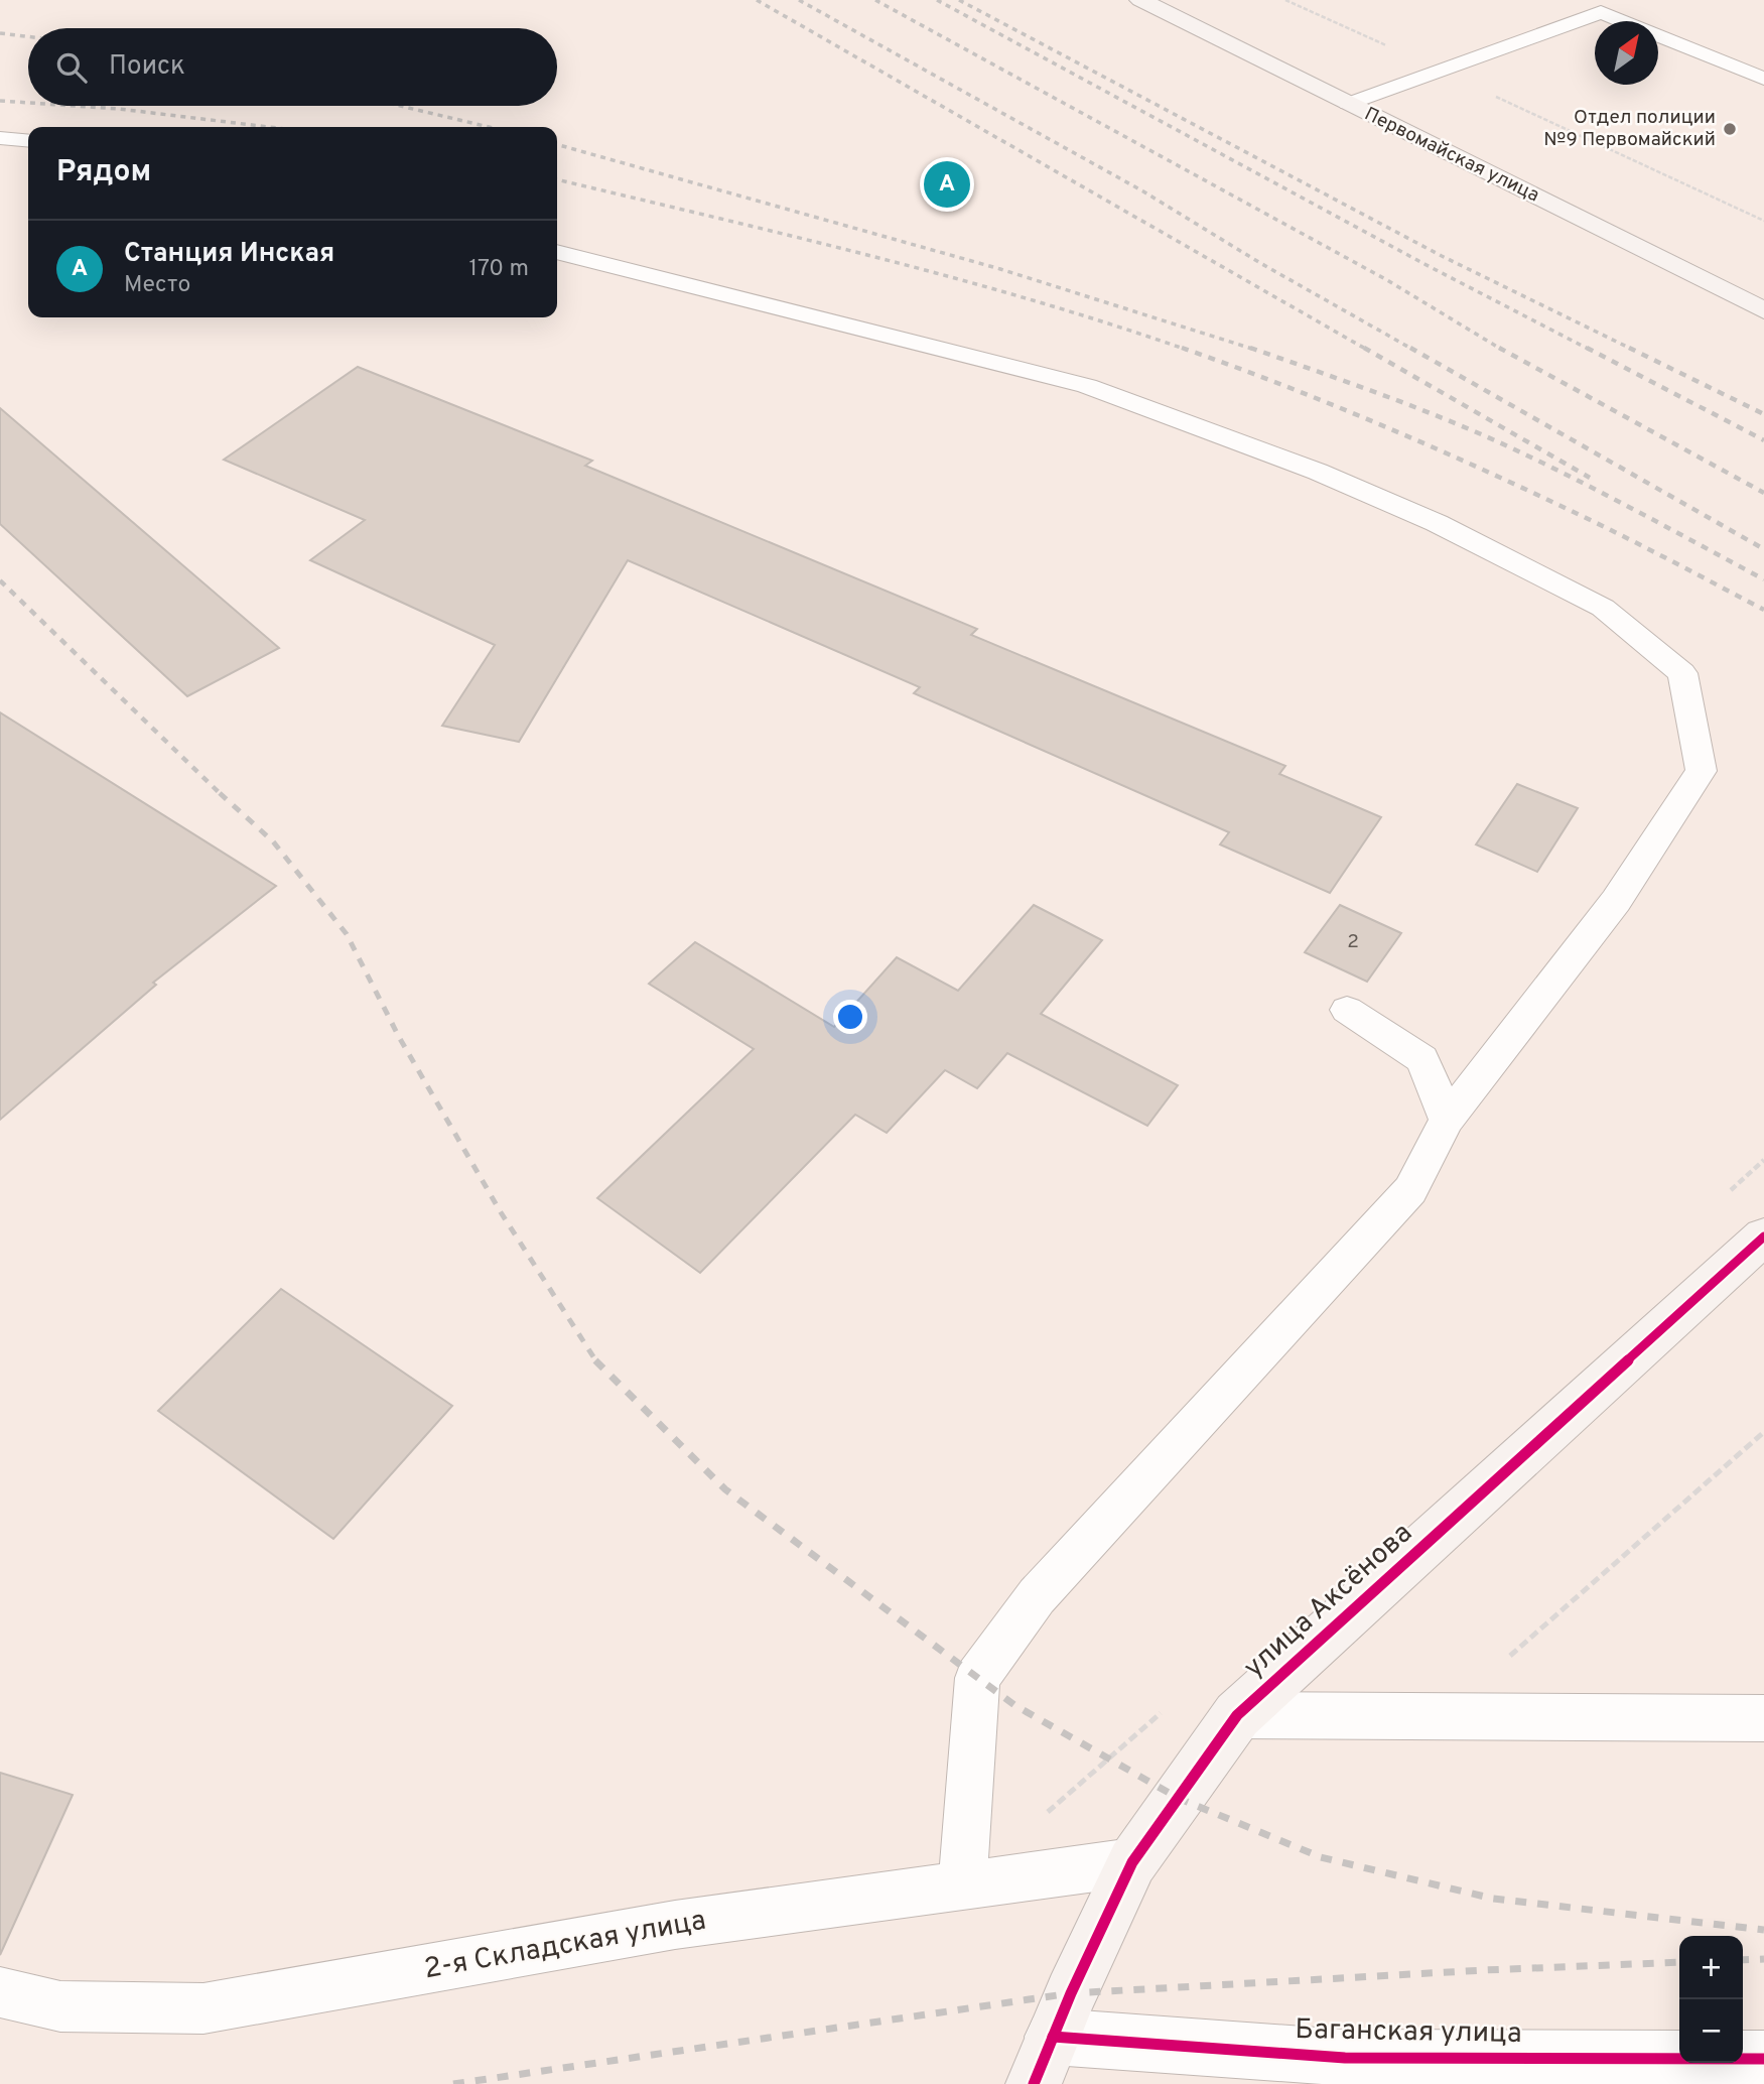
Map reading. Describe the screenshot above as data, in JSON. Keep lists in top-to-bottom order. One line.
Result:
{"streets":{"main road":["Первомайская улица","улица Аксёнова"],"street":["Баганская улица"],"lane":["2-я Складская улица"]},"crossings":[["улица Аксёнова","2-я Складская улица"],["улица Аксёнова","Баганская улица"]],"places":["Отдел полиции №9 Первомайский"],"house_numbers":["2"],"north":"top right","page":{"search":"Поиск","heading":"Рядом","pins":"A","list":[{"mark":"A","name":"Станция Инская","note":"Место","value":"170 m"}],"map_buttons":["+","−"]}}
